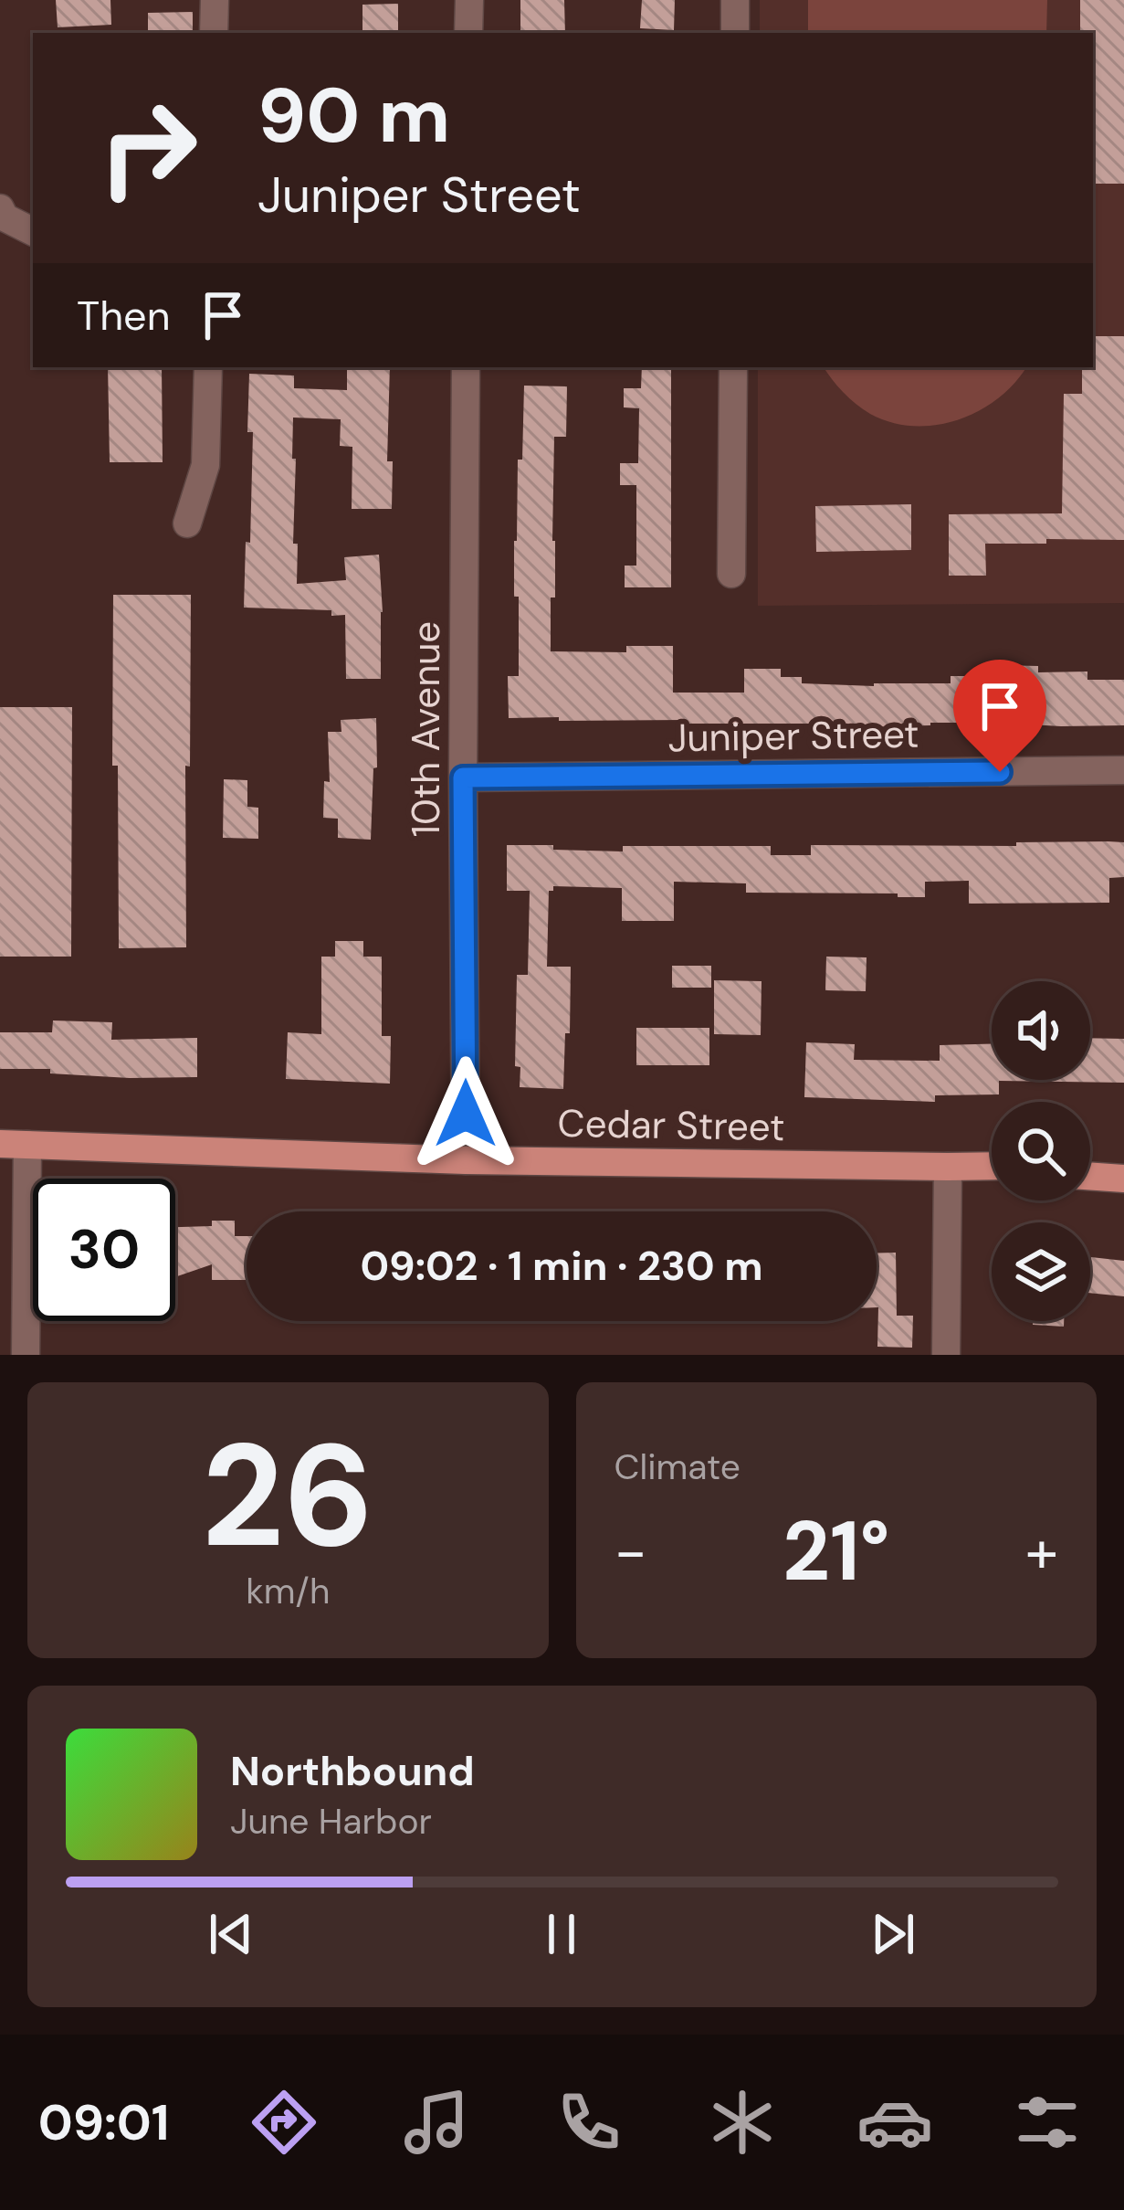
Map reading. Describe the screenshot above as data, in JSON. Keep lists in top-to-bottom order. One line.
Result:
{"streets":{"main road":["Cedar Street"],"street":["10th Avenue","Juniper Street"]},"crossings":[["10th Avenue","Juniper Street"],["10th Avenue","Cedar Street"]],"page":{"turn":["90 m","Juniper Street"],"then":"Then","limit":"30","trip":"09:02 · 1 min · 230 m","tile":[["26","km/h"],"Climate"],"heat":["−","21°","+"],"song":["Northbound","June Harbor"],"tabs":"09:01"}}
